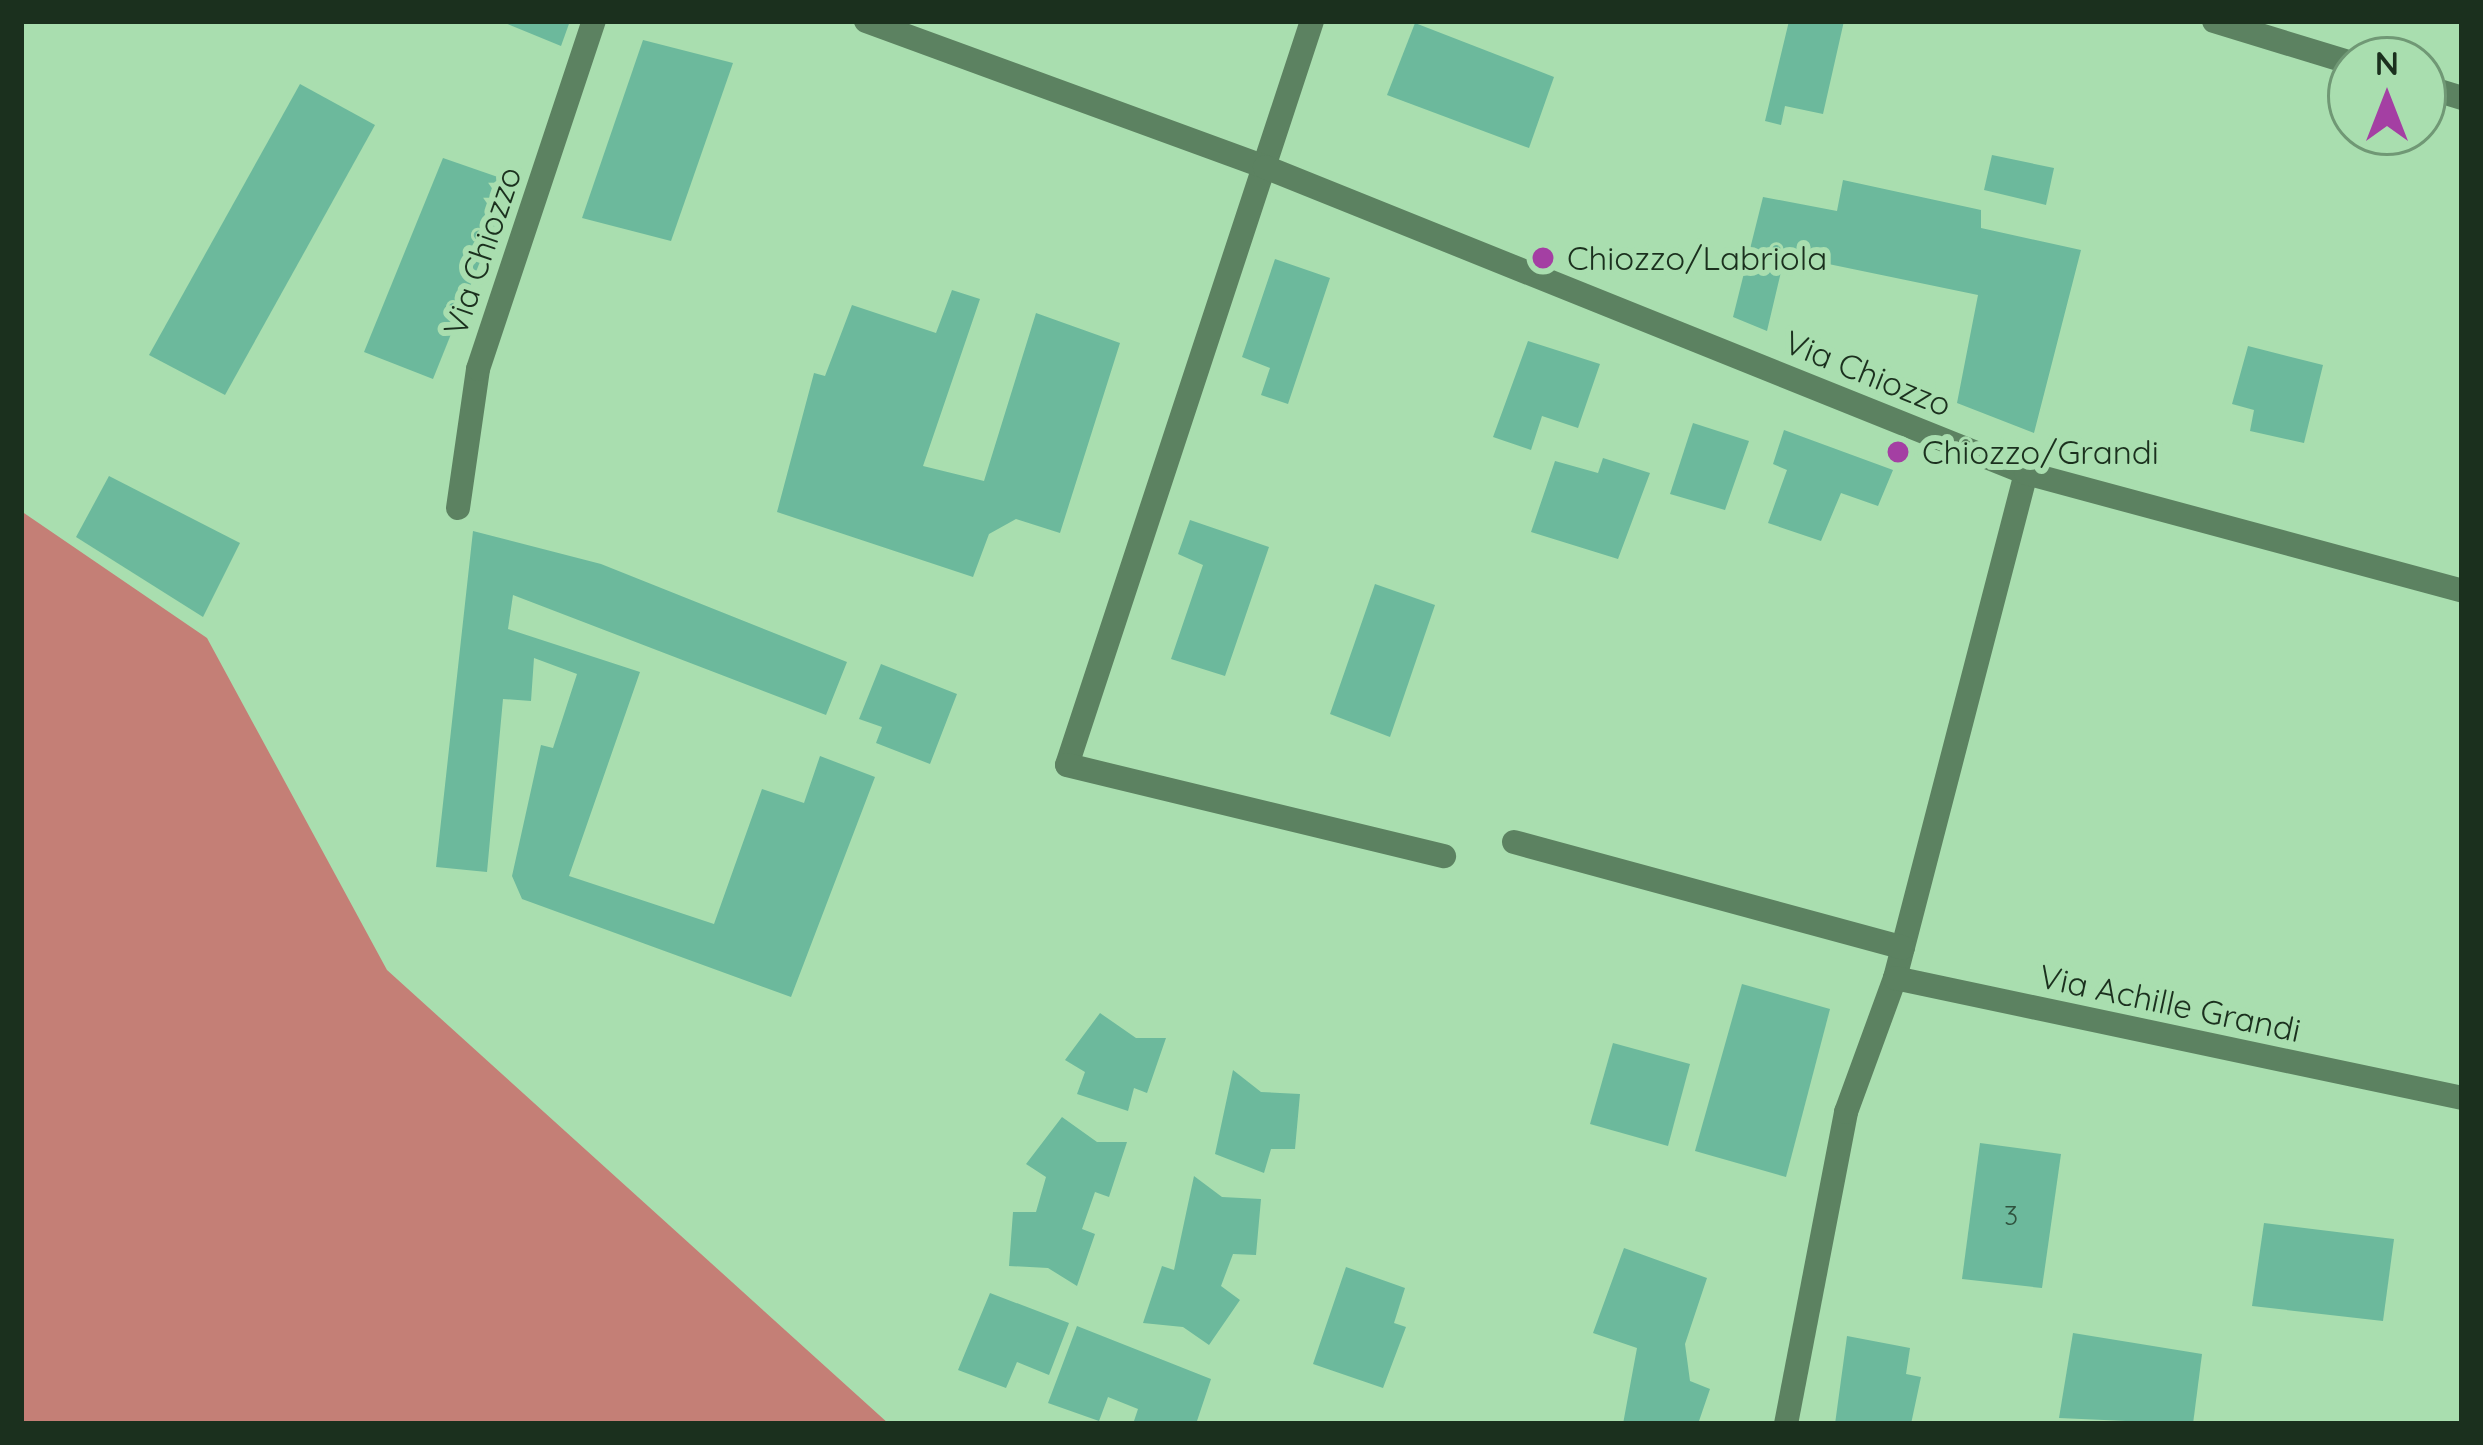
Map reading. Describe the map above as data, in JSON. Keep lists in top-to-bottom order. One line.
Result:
{"streets":{"street":["Via Chiozzo","Via Achille Grandi"]},"places":["Chiozzo/Labriola","Chiozzo/Grandi"],"house_numbers":["3"],"north":"top"}
